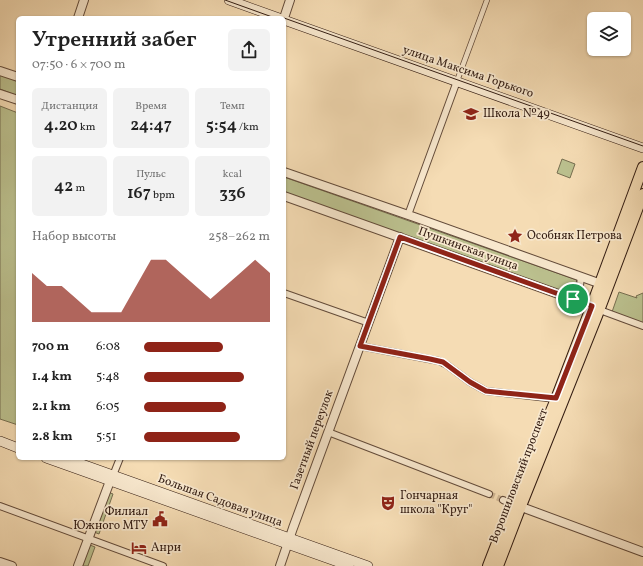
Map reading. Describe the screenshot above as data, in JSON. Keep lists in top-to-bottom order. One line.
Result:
{"streets":{"main road":["улица Максима Горького","Ворошиловский проспект","Большая Садовая улица"],"street":["Пушкинская улица","Газетный переулок"]},"crossings":[["Пушкинская улица","Газетный переулок"],["Пушкинская улица","Ворошиловский проспект"],["Газетный переулок","Большая Садовая улица"]],"places":{"school or university":["Школа №49"],"place":["Особняк Петрова"],"theatre":["Гончарная школа \"Круг\""],"public building":["Филиал Южного МТУ"],"hotel":["Анри"]},"page":{"heading":["Утренний забег","07:50 · 6 × 700 m"],"stats":[["Дистанция","4.20 km"],["Время","24:47"],["Темп","5:54 /km"],["42 m"],["Пульс","167 bpm"],["kcal","336"]],"chart":["Набор высоты","258–262 m"],"list":[{"name":"700 m","note":"6:08"},{"name":"1.4 km","note":"5:48"},{"name":"2.1 km","note":"6:05"},{"name":"2.8 km","note":"5:51"}]}}
